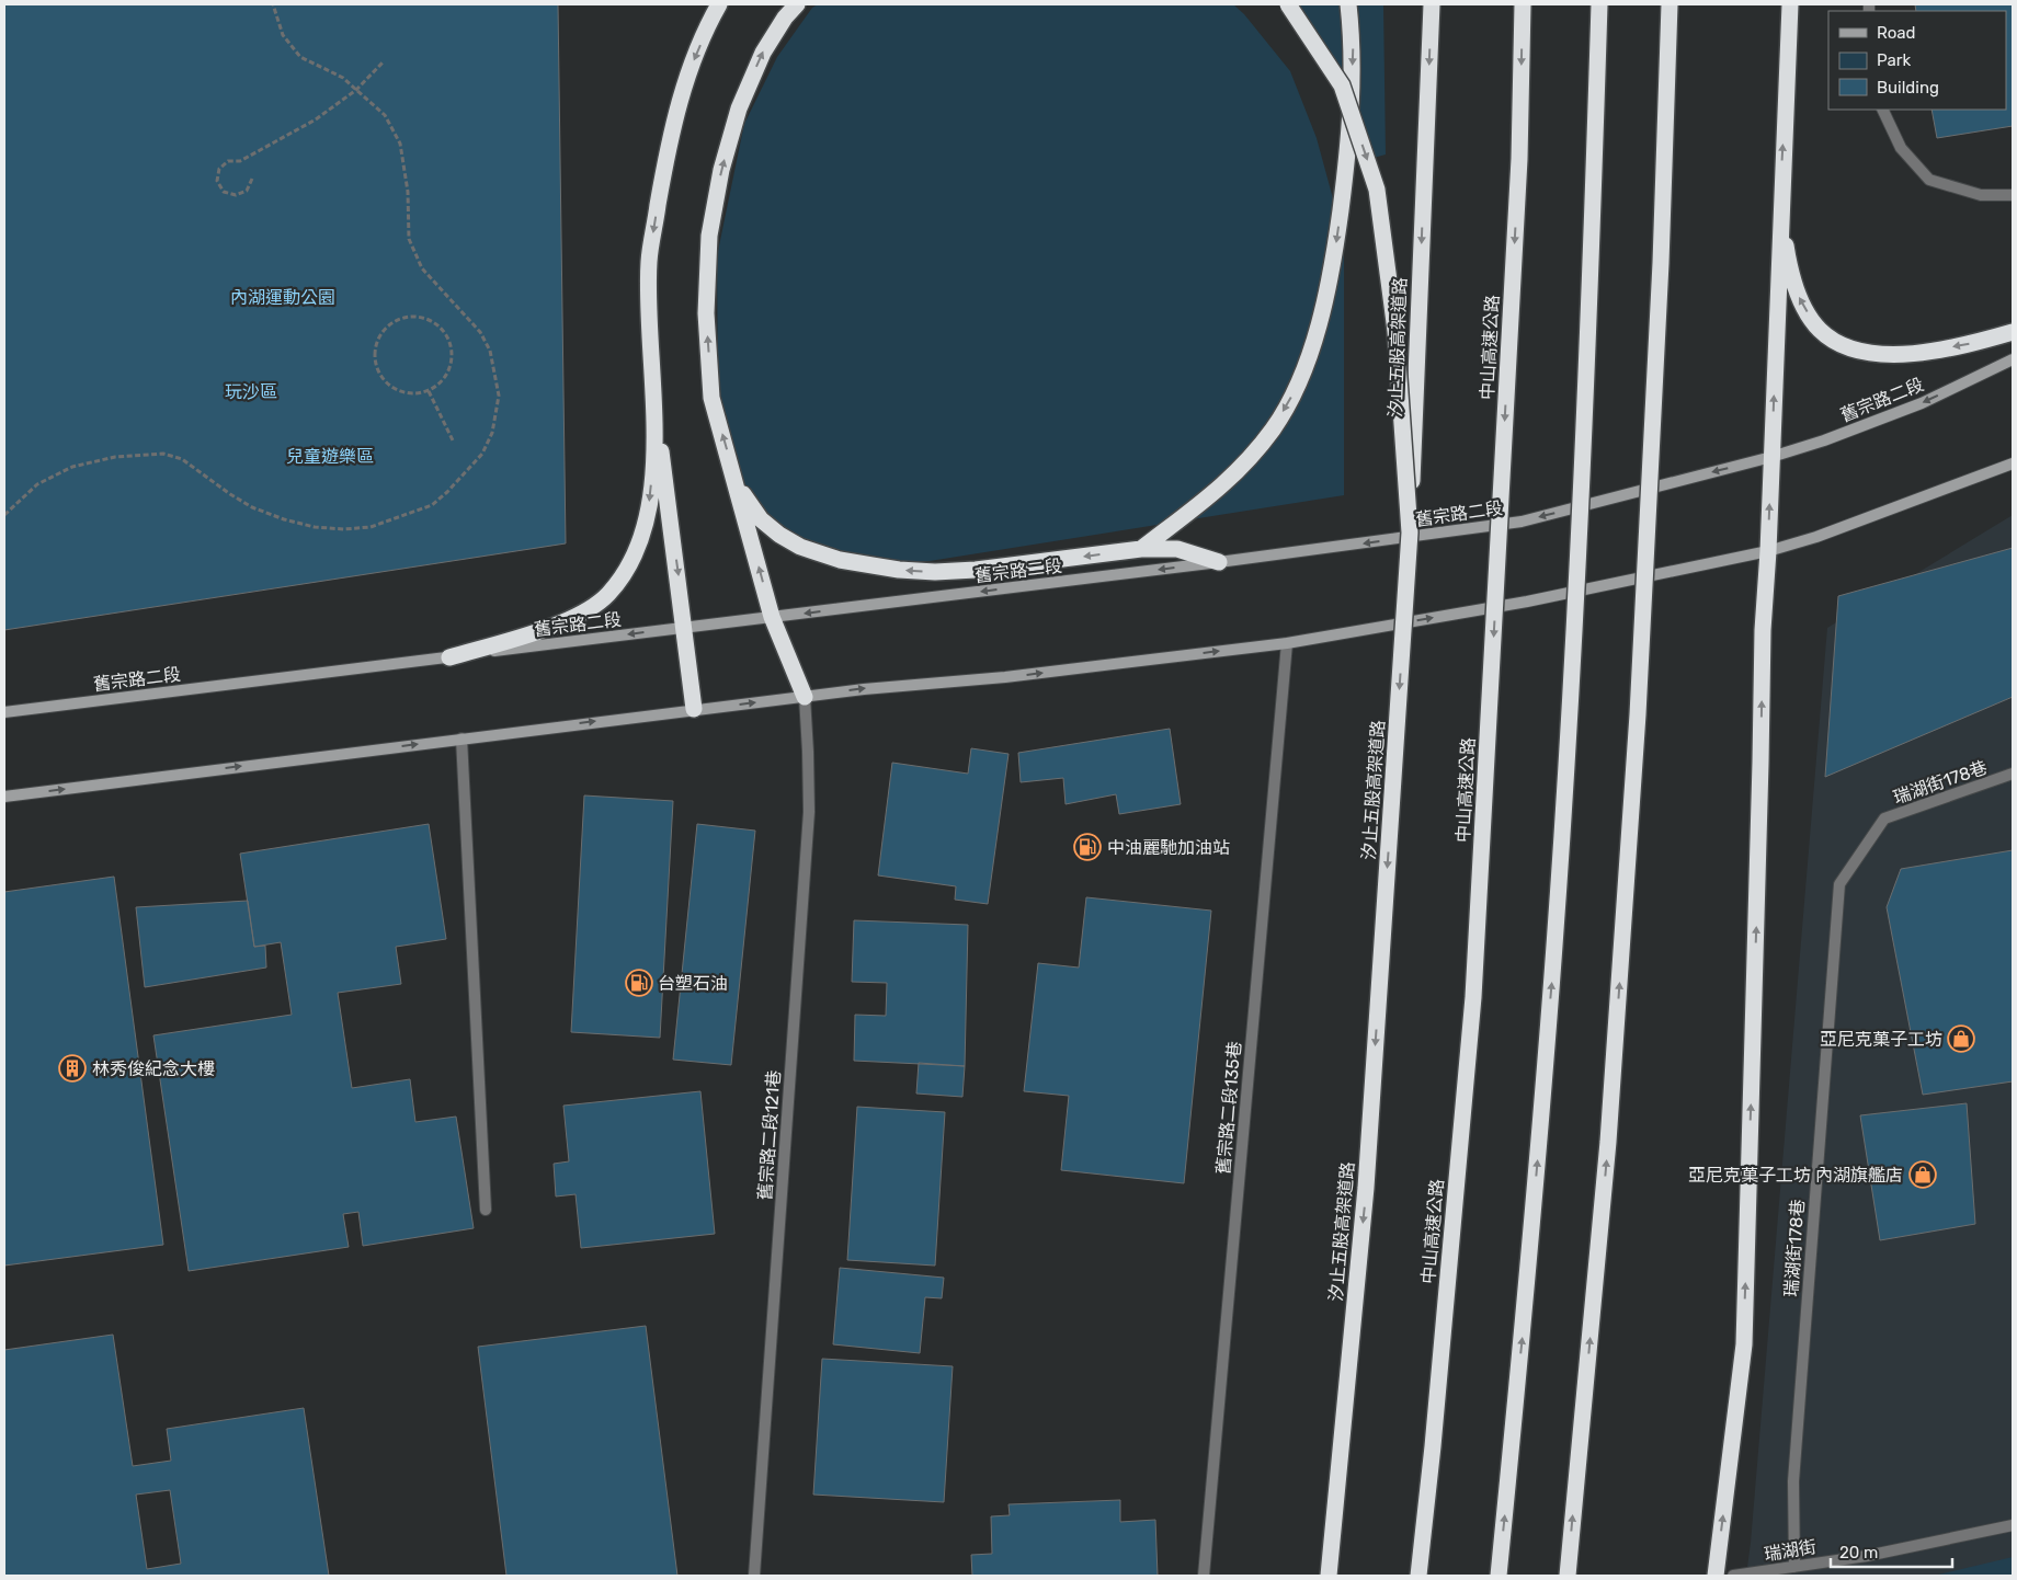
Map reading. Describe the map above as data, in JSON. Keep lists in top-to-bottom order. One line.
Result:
{"streets":{"highway":["汐止五股高架道路","中山高速公路"],"main road":["舊宗路二段"],"street":["瑞湖街178巷","舊宗路二段135巷","舊宗路二段121巷","瑞湖街"]},"crossings":[["瑞湖街178巷","瑞湖街"]],"parks":["內湖運動公園","玩沙區","兒童遊樂區"],"places":{"fuel station":["中油麗馳加油站","台塑石油"],"shop":["亞尼克菓子工坊","亞尼克菓子工坊 內湖旗艦店"],"building":["林秀俊紀念大樓"]},"legend":["Road","Park","Building"],"scale_bar":"20 m"}
